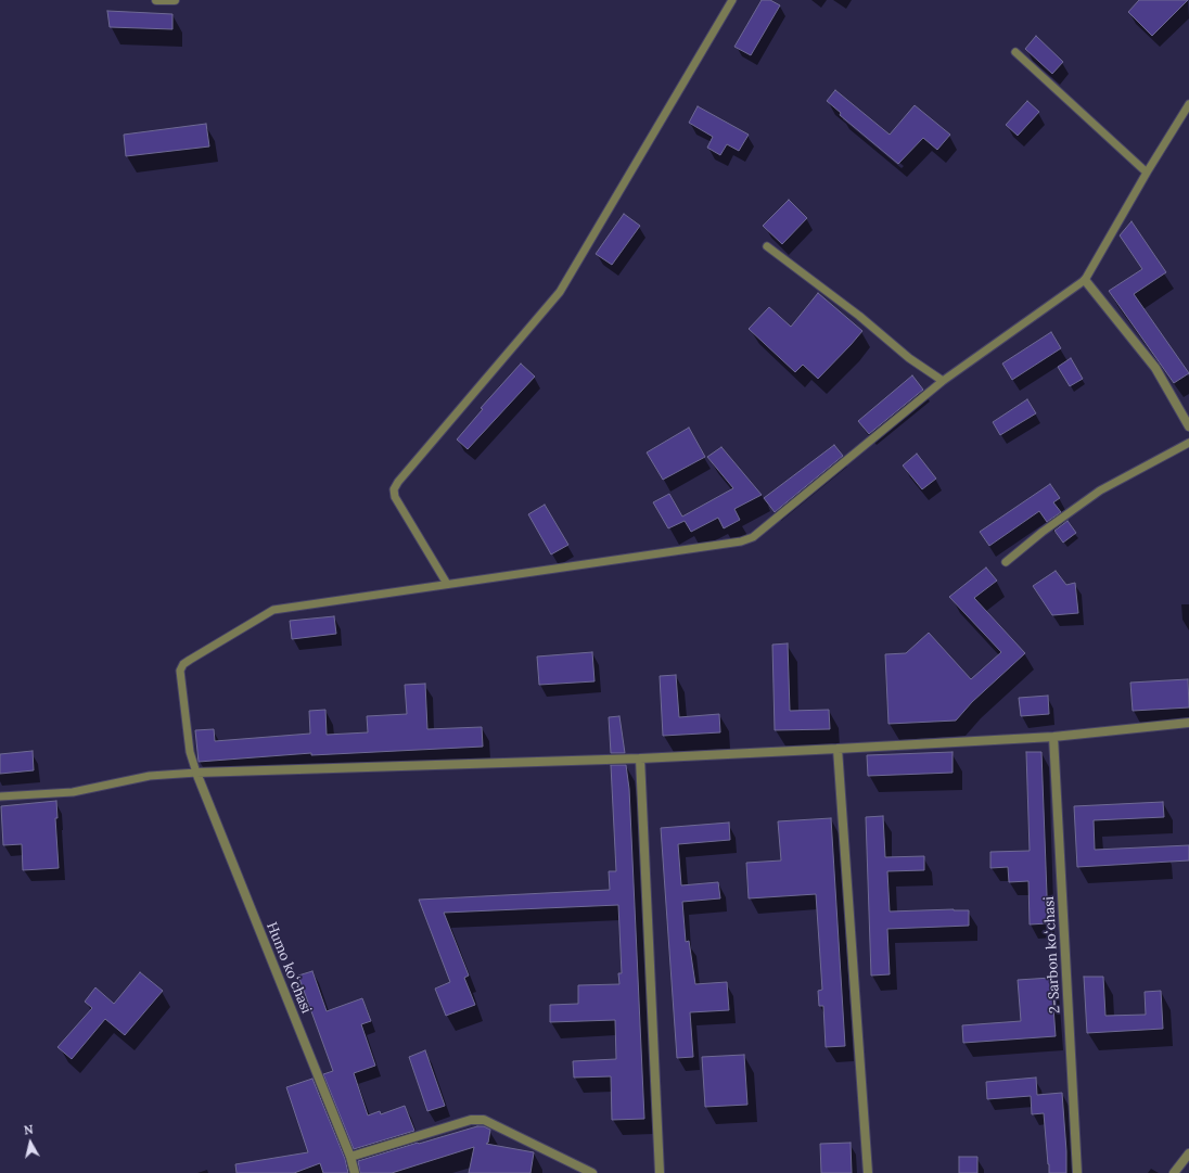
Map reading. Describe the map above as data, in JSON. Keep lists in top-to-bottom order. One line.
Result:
{"streets":{"street":["2-Sarbon koʻchasi","Humo koʻchasi"]},"north":"top"}
